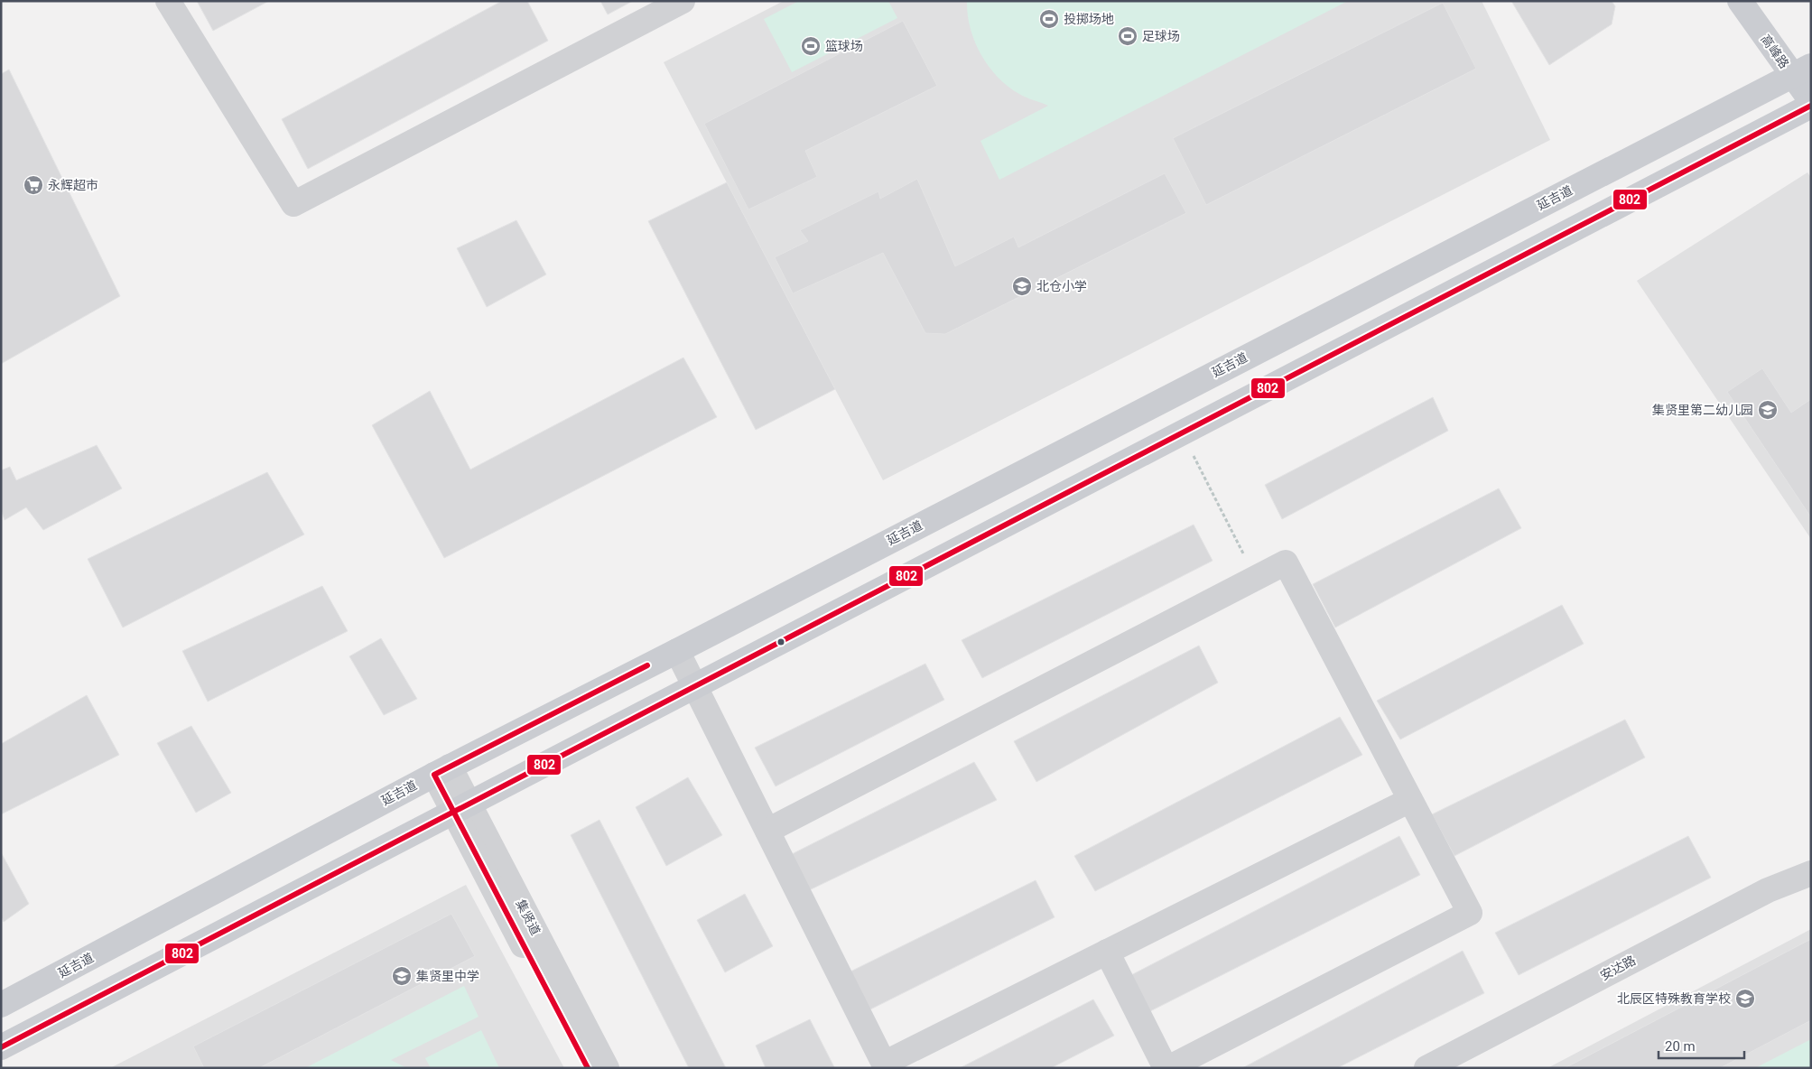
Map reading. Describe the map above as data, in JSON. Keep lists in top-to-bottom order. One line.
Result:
{"streets":{"main road":["高峰路","延吉道"],"street":["集贤道","安达路"]},"crossings":[["高峰路","延吉道"],["延吉道","集贤道"]],"places":{"sports":["投掷场地","足球场","篮球场"],"supermarket":["永辉超市"],"school or university":["北仓小学","集贤里第二幼儿园","集贤里中学","北辰区特殊教育学校"]},"lines":["transit line 802"],"scale_bar":"20 m"}
